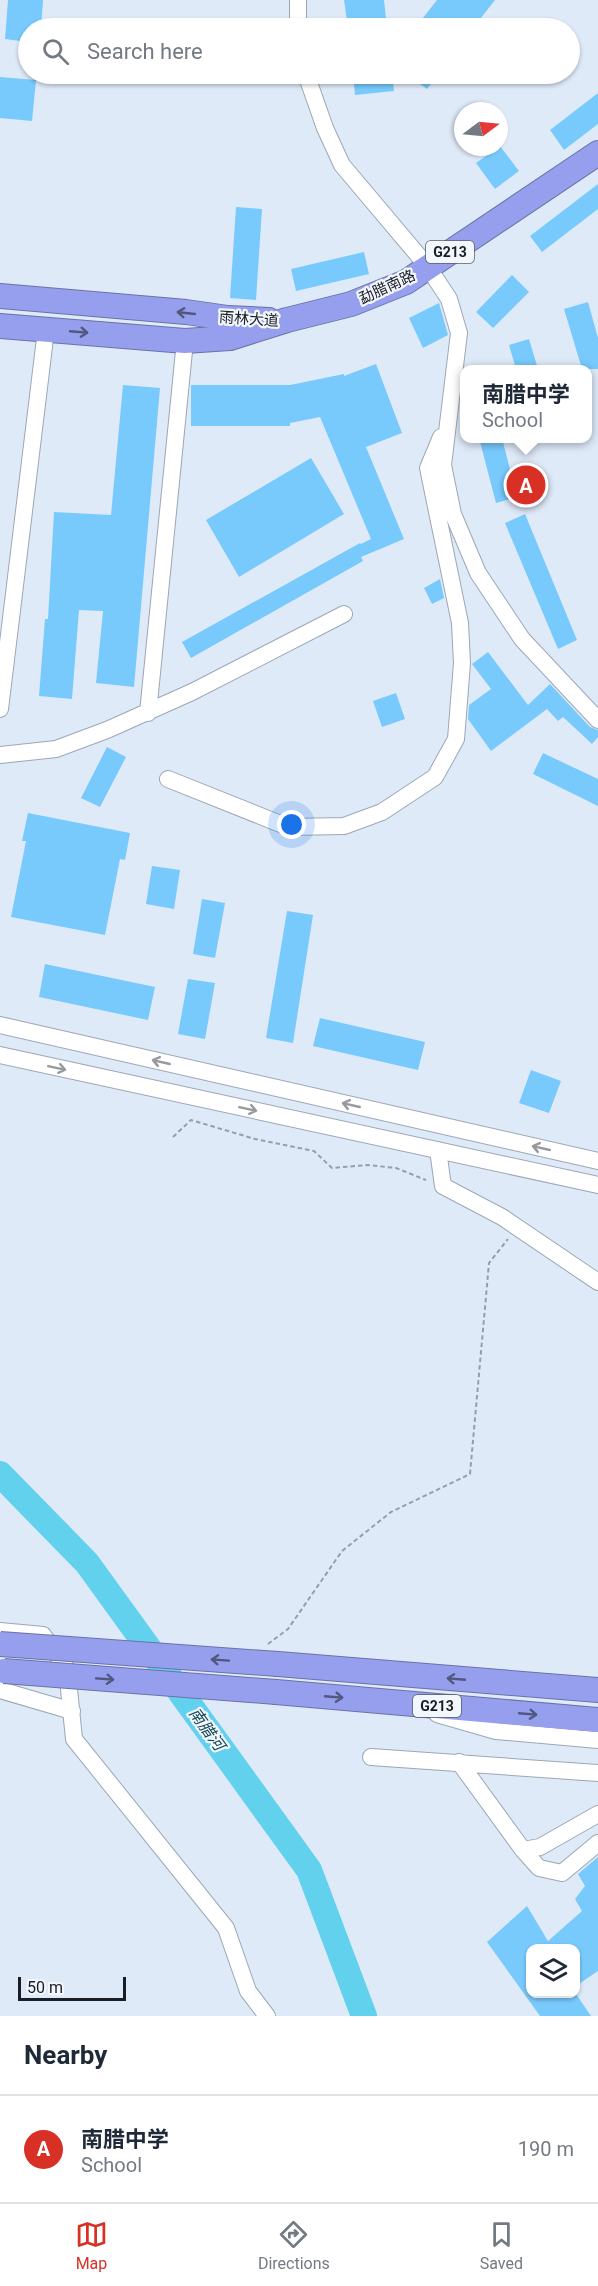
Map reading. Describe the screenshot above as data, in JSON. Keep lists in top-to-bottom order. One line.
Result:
{"streets":{"highway":["G213","勐腊南路","雨林大道"]},"crossings":[["勐腊南路","雨林大道"]],"water":["南腊河"],"scale_bar":"50 m","north":"right","page":{"search":"Search here","popup":["南腊中学","School"],"pins":"A","scale":"50 m","heading":"Nearby","list":[{"mark":"A","name":"南腊中学","note":"School","value":"190 m"}],"nav":["Map","Directions","Saved"]}}
